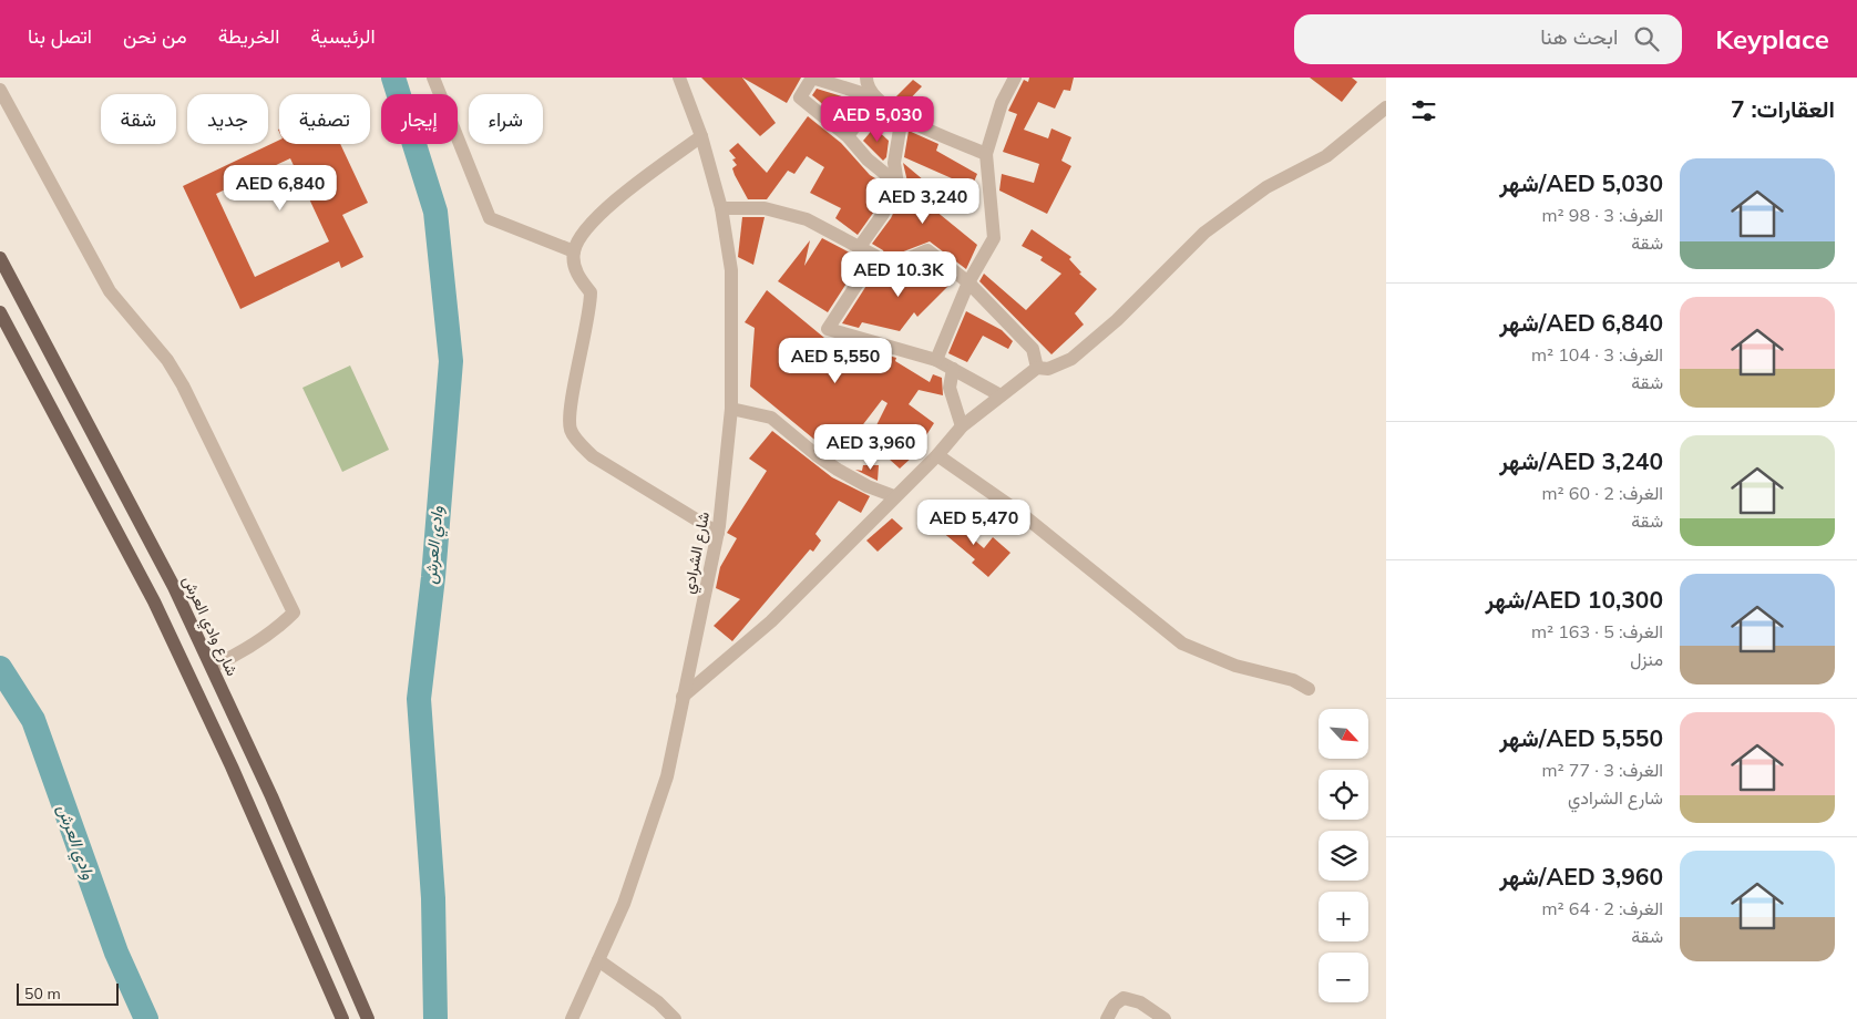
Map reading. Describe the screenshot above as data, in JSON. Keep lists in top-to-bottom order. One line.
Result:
{"streets":{"main road":["شارع وادي العرش"],"street":["شارع الشرادي"]},"water":["وادي العرش"],"scale_bar":"50 m","north":"bottom right","page":{"header":"Keyplace","search":"ابحث هنا","nav":["الرئيسية","الخريطة","من نحن","اتصل بنا"],"heading":"العقارات: 7","chip":["شراء","إيجار","تصفية","جديد","شقة"],"price":["AED 5,030","AED 6,840","AED 3,240","AED 10.3K","AED 5,550","AED 3,960","AED 5,470"],"list":[{"name":"AED 5,030/شهر","note":"الغرف: 3 · 98 m² · شقة"},{"name":"AED 6,840/شهر","note":"الغرف: 3 · 104 m² · شقة"},{"name":"AED 3,240/شهر","note":"الغرف: 2 · 60 m² · شقة"},{"name":"AED 10,300/شهر","note":"الغرف: 5 · 163 m² · منزل"},{"name":"AED 5,550/شهر","note":"الغرف: 3 · 77 m² · شارع الشرادي"},{"name":"AED 3,960/شهر","note":"الغرف: 2 · 64 m² · شقة"}],"map_buttons":["+","−"],"scale":"50 m"}}
